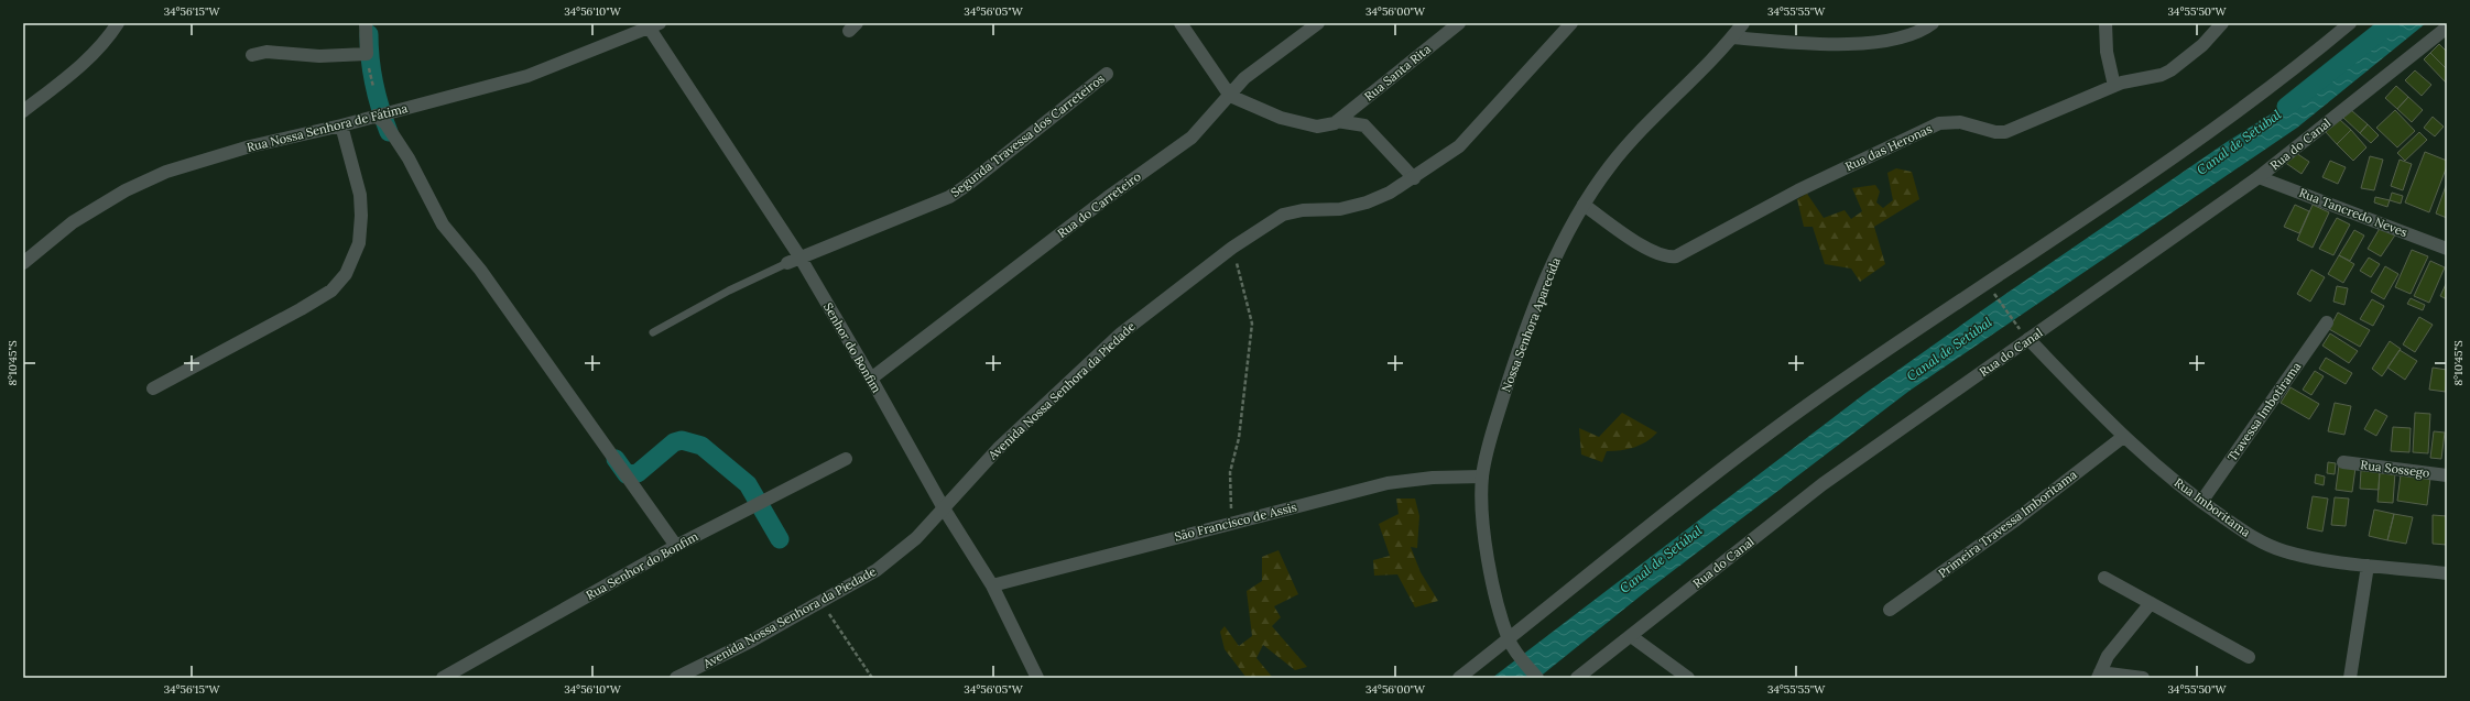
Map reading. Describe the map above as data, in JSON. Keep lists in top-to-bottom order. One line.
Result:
{"streets":{"street":["Rua Santa Rita","Rua Nossa Senhora de Fátima","Segunda Travessa dos Carreteiros","Rua do Canal","Rua das Heronas","Rua do Carreteiro","Rua Tancredo Neves","Nossa Senhora Aparecida","Senhor do Bonfim","Avenida Nossa Senhora da Piedade","Travessa Imbotirama","Rua Sossego","Rua Imboritama","São Francisco de Assis","Primeira Travessa Imboritama","Rua Senhor do Bonfim"]},"crossings":[["Rua Nossa Senhora de Fátima","Senhor do Bonfim"],["Segunda Travessa dos Carreteiros","Senhor do Bonfim"],["Rua do Canal","Rua Tancredo Neves"],["Rua do Canal","Rua Imboritama"],["Rua das Heronas","Nossa Senhora Aparecida"],["Rua do Carreteiro","Senhor do Bonfim"],["Nossa Senhora Aparecida","São Francisco de Assis"],["Senhor do Bonfim","Avenida Nossa Senhora da Piedade"],["Senhor do Bonfim","São Francisco de Assis"],["Travessa Imbotirama","Rua Imboritama"],["Rua Imboritama","Primeira Travessa Imboritama"]],"water":["Canal de Setúbal"],"coordinates":["34°56'15\"W","34°56'10\"W","34°56'05\"W","34°56'00\"W","34°55'55\"W","34°55'50\"W","8°10'45\"S"]}
